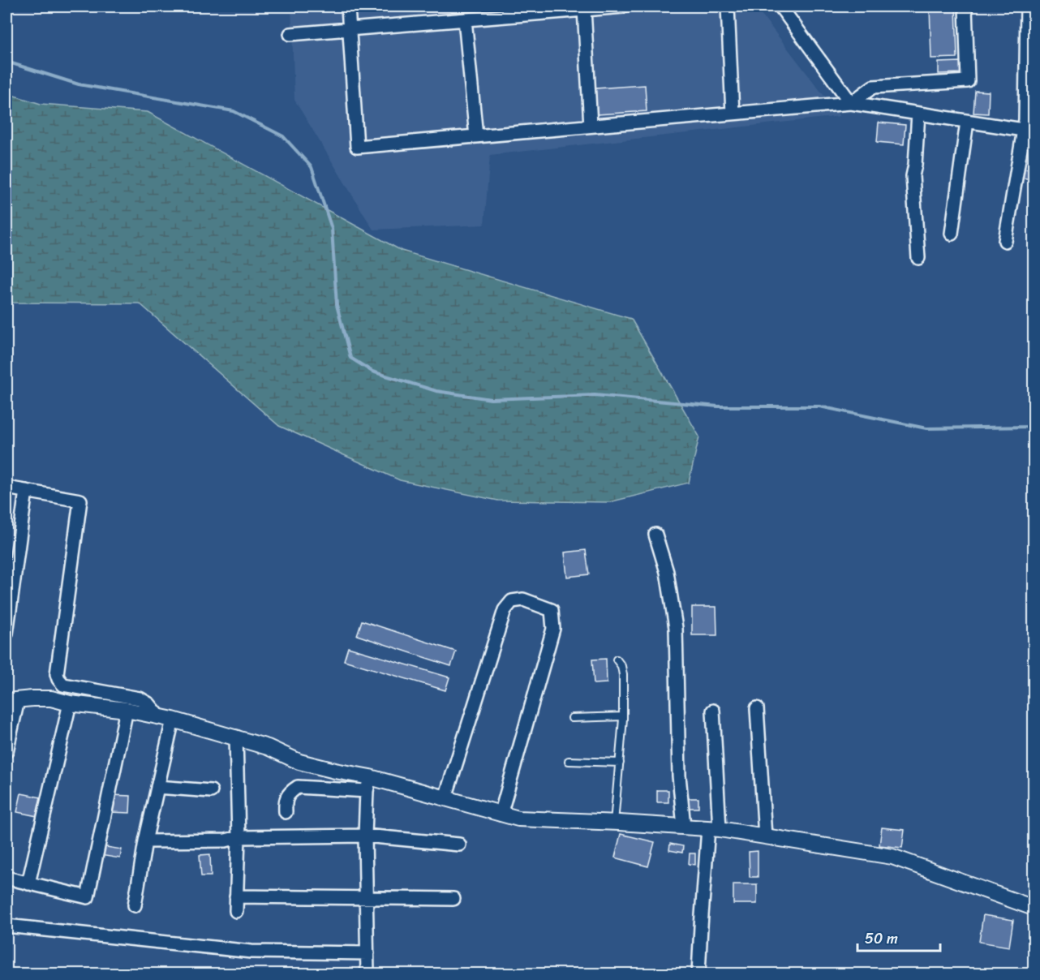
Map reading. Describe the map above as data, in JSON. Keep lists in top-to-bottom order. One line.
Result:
{"scale_bar":"50 m"}
